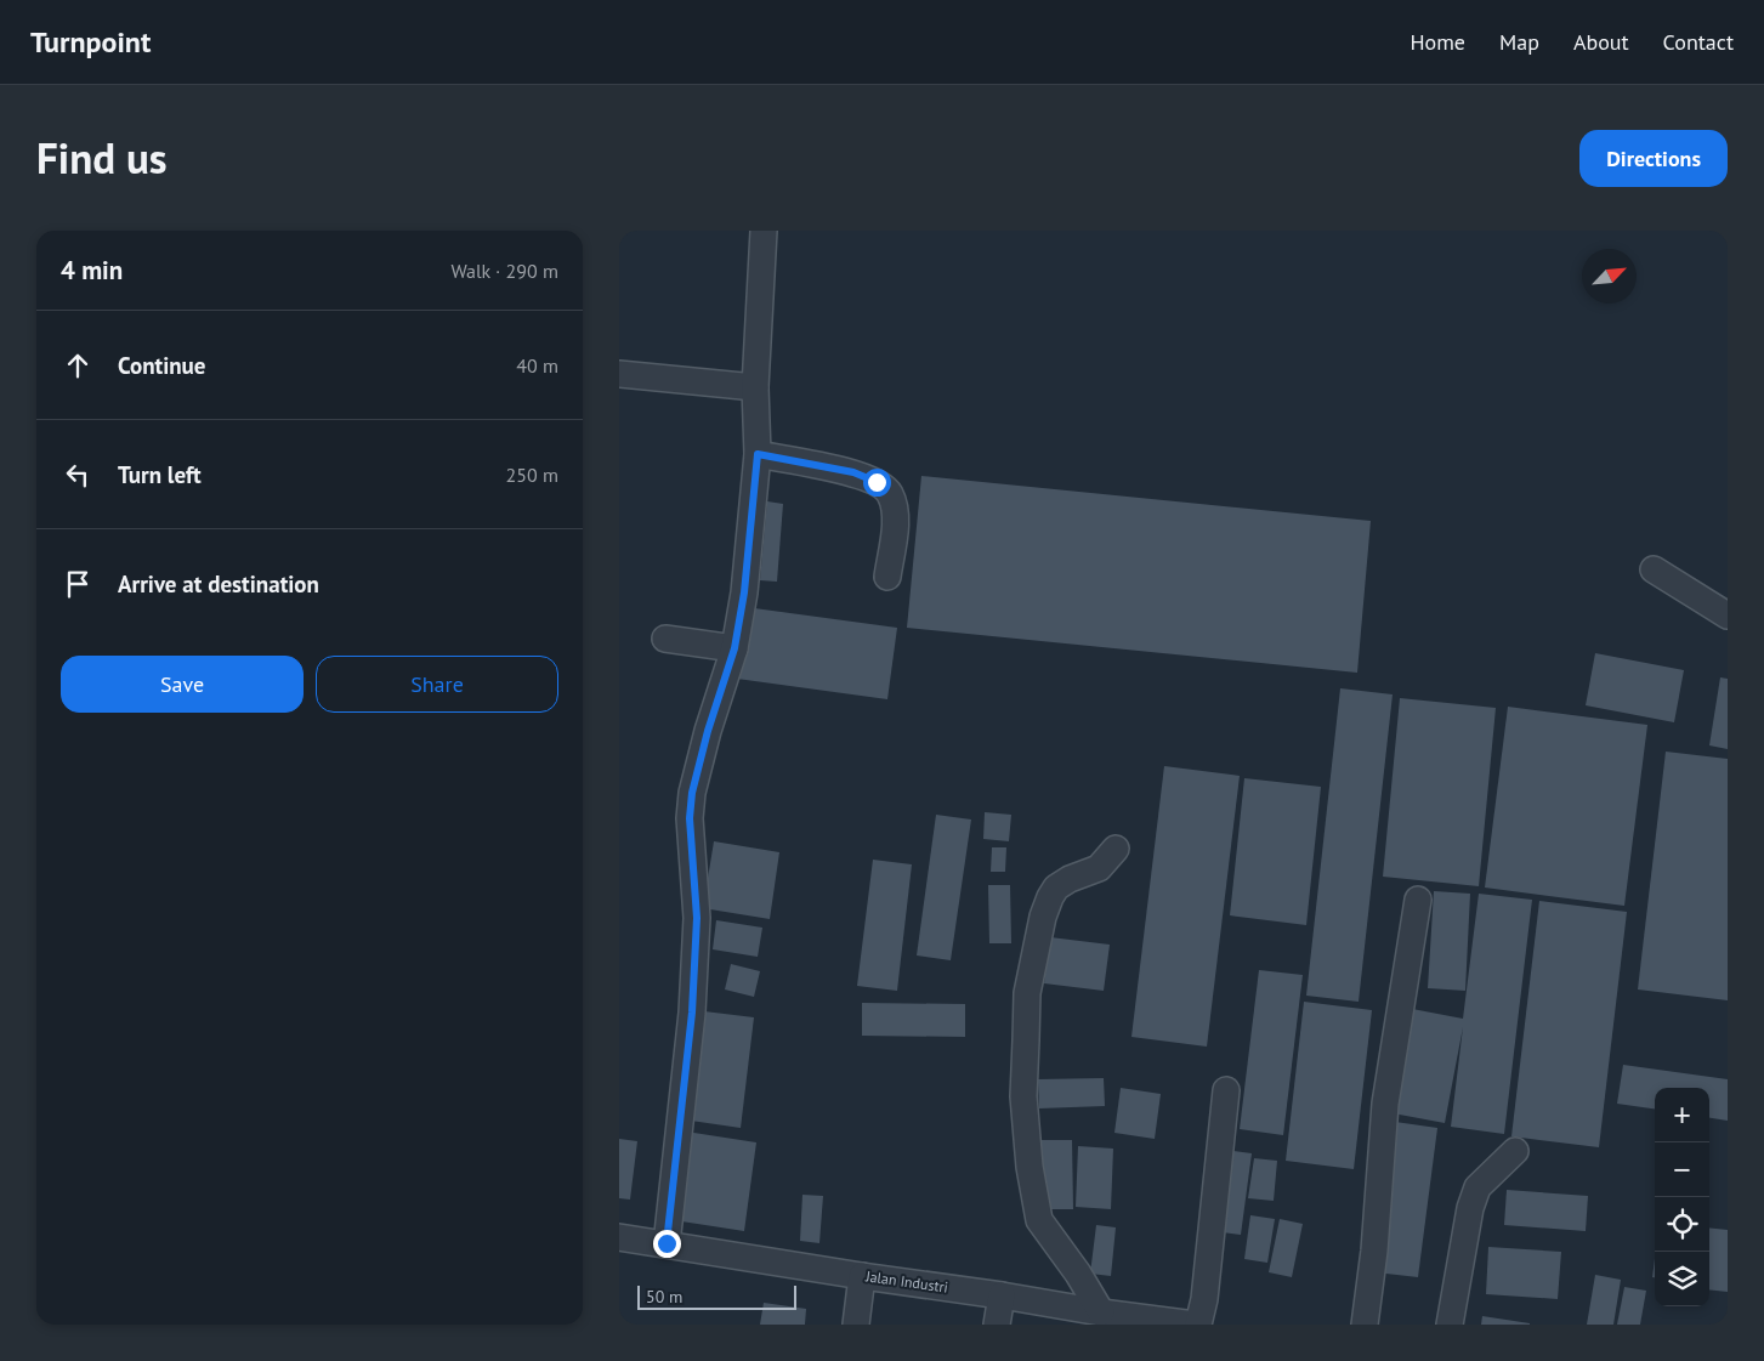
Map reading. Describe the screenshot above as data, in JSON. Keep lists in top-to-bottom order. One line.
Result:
{"streets":{"street":["Jalan Industri"]},"scale_bar":"50 m","north":"top right","page":{"header":"Turnpoint","nav":["Home","Map","About","Contact"],"title":"Find us","buttons":["Directions",["Save","Share"]],"heading":["4 min","Walk · 290 m"],"list":[["Continue","40 m"],["Turn left","250 m"],"Arrive at destination"],"map_buttons":["+","−"],"scale":"50 m"}}
